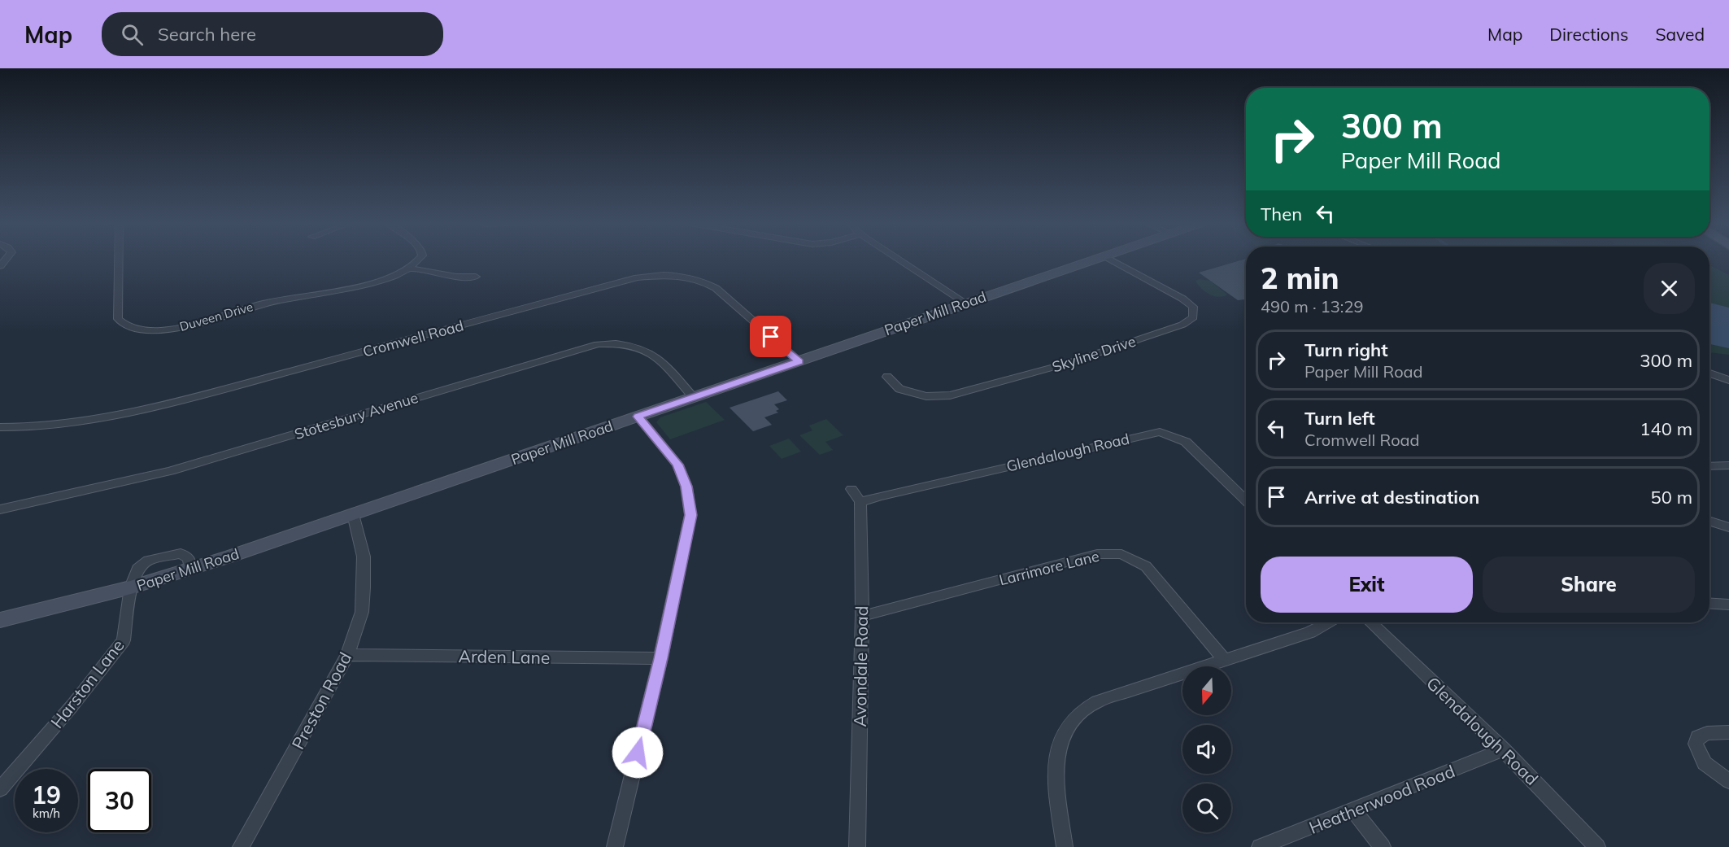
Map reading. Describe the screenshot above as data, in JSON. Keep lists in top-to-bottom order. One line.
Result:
{"streets":{"main road":["Paper Mill Road"],"street":["Duveen Drive","Cromwell Road","Skyline Drive","Stotesbury Avenue","Glendalough Road","Larrimore Lane","Arden Lane","Avondale Road","Harston Lane","Preston Road","Heatherwood Road"]},"crossings":[["Paper Mill Road","Cromwell Road"],["Paper Mill Road","Stotesbury Avenue"],["Paper Mill Road","Harston Lane"],["Paper Mill Road","Preston Road"],["Glendalough Road","Avondale Road"],["Glendalough Road","Heatherwood Road"],["Larrimore Lane","Avondale Road"],["Arden Lane","Preston Road"]],"north":"bottom","page":{"header":"Map","search":"Search here","nav":["Map","Directions","Saved"],"turn":["300 m","Paper Mill Road"],"then":"Then","heading":["2 min","490 m · 13:29"],"list":[{"name":"Turn right","note":"Paper Mill Road","value":"300 m"},{"name":"Turn left","note":"Cromwell Road","value":"140 m"},{"name":"Arrive at destination","value":"50 m"}],"buttons":["Exit","Share"],"speed":"19 km/h","limit":"30"}}
